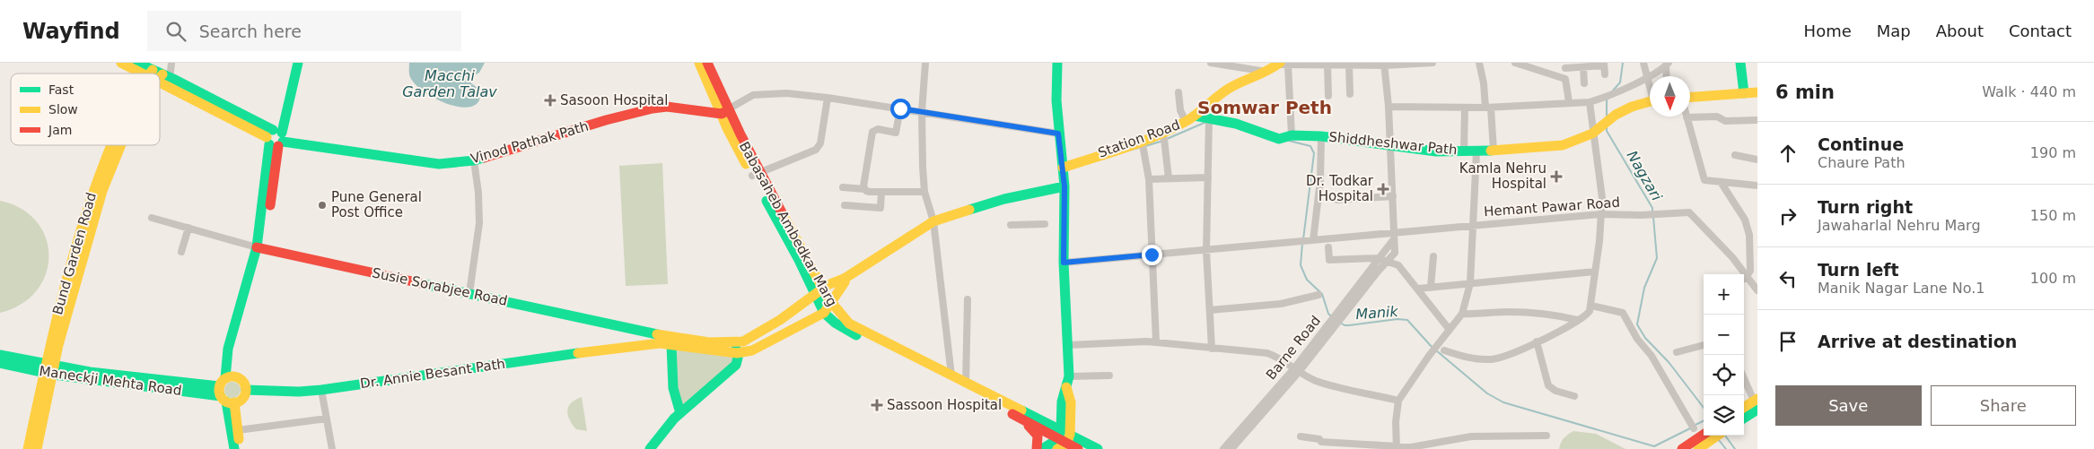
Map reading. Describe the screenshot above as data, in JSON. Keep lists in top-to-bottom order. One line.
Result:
{"streets":{"main road":["Station Road","Vinod Pathak Path","Shiddheshwar Path","Babasaheb Ambedkar Marg","Bund Garden Road","Susie Sorabjee Road","Dr. Annie Besant Path","Maneckji Mehta Road"],"street":["Hemant Pawar Road","Barne Road"]},"crossings":[["Station Road","Shiddheshwar Path"],["Vinod Pathak Path","Babasaheb Ambedkar Marg"],["Bund Garden Road","Maneckji Mehta Road"]],"districts":["Somwar Peth"],"water":["Macchi Garden Talav","Nagzari","Manik"],"places":{"health":["Sasoon Hospital","Kamla Nehru Hospital","Dr. Todkar Hospital","Sassoon Hospital"],"other":["Pune General Post Office"]},"legend":["Fast","Slow","Jam"],"north":"bottom","page":{"header":"Wayfind","search":"Search here","nav":["Home","Map","About","Contact"],"heading":["6 min","Walk · 440 m"],"list":[["Continue","Chaure Path","190 m"],["Turn right","Jawaharlal Nehru Marg","150 m"],["Turn left","Manik Nagar Lane No.1","100 m"],"Arrive at destination"],"map_buttons":["+","−"],"buttons":["Save","Share"]}}
